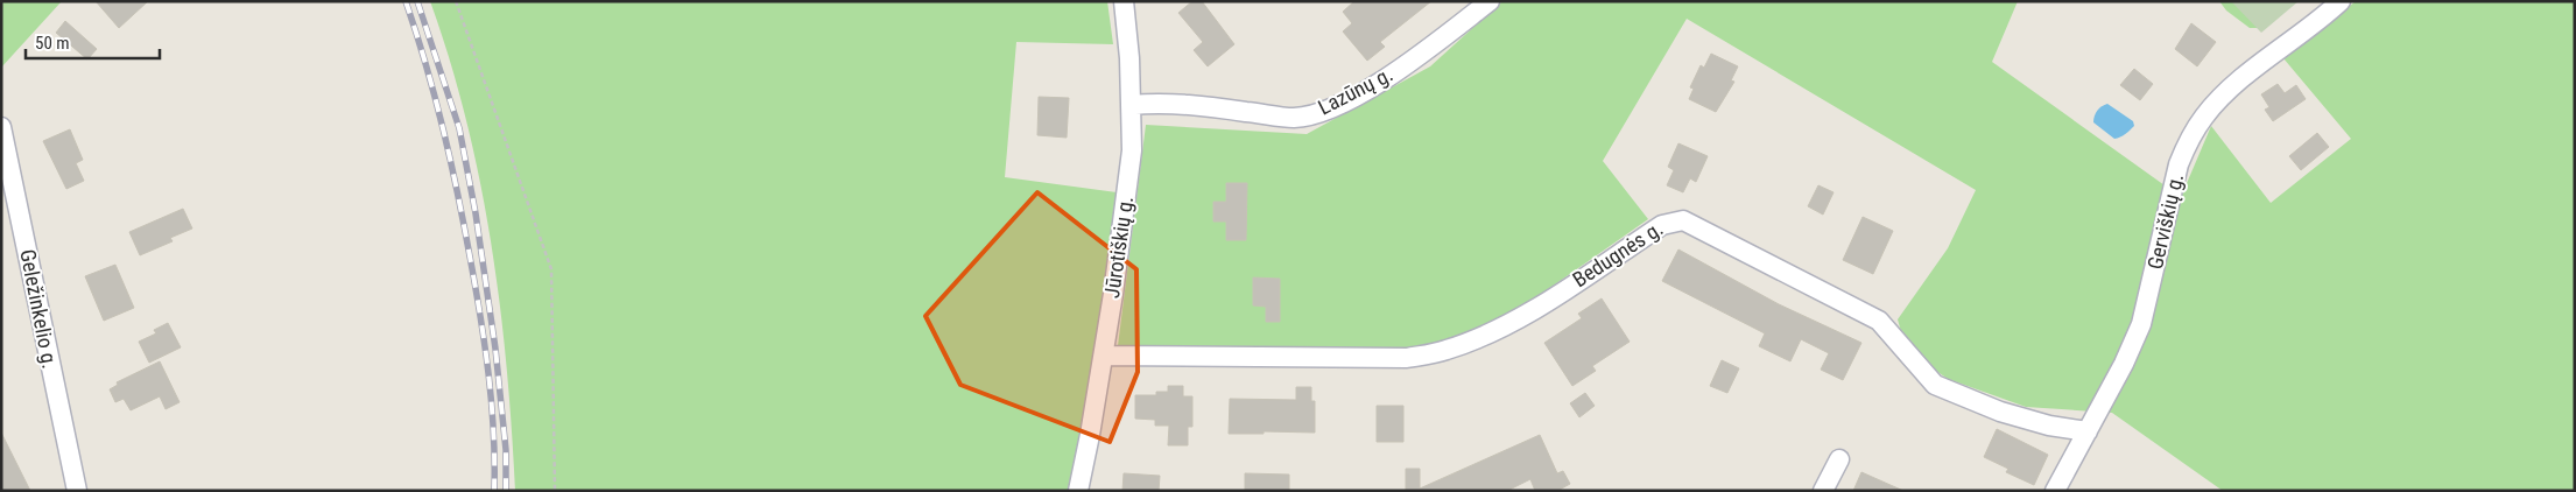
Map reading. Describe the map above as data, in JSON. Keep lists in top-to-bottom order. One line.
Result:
{"streets":{"street":["Lazūnų g.","Gerviškių g.","Jūrotiškių g.","Bedugnės g.","Geležinkelio g."]},"crossings":[["Lazūnų g.","Jūrotiškių g."],["Gerviškių g.","Bedugnės g."],["Jūrotiškių g.","Bedugnės g."]],"scale_bar":"50 m"}
